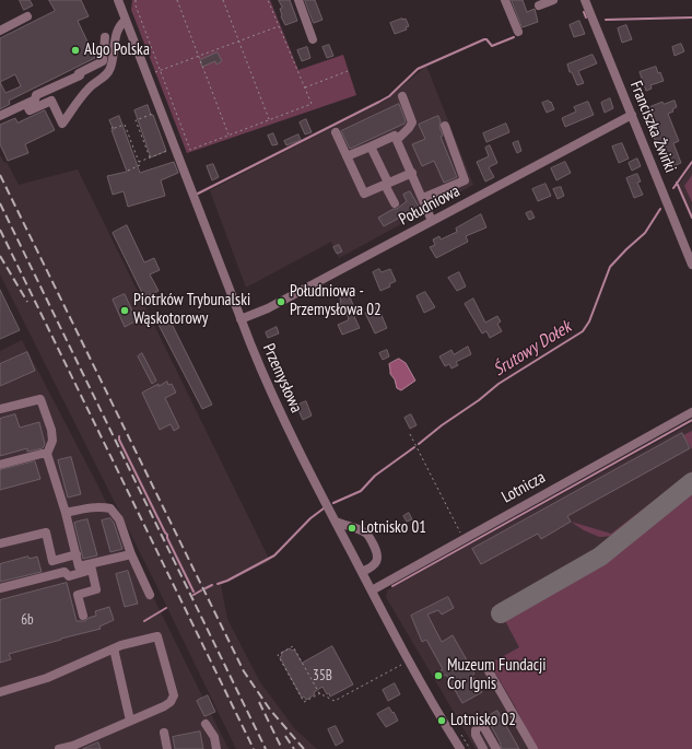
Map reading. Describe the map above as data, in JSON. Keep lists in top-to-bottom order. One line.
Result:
{"streets":{"street":["Franciszka Żwirki","Południowa","Przemysłowa","Lotnicza"]},"crossings":[["Franciszka Żwirki","Południowa"],["Południowa","Przemysłowa"],["Przemysłowa","Lotnicza"]],"water":["Śrutowy Dołek"],"places":["Algo Polska","Południowa - Przemysłowa 02","Piotrków Trybunalski Wąskotorowy","Lotnisko 01","Muzeum Fundacji Cor Ignis","Lotnisko 02"],"house_numbers":["6b","35B"]}
